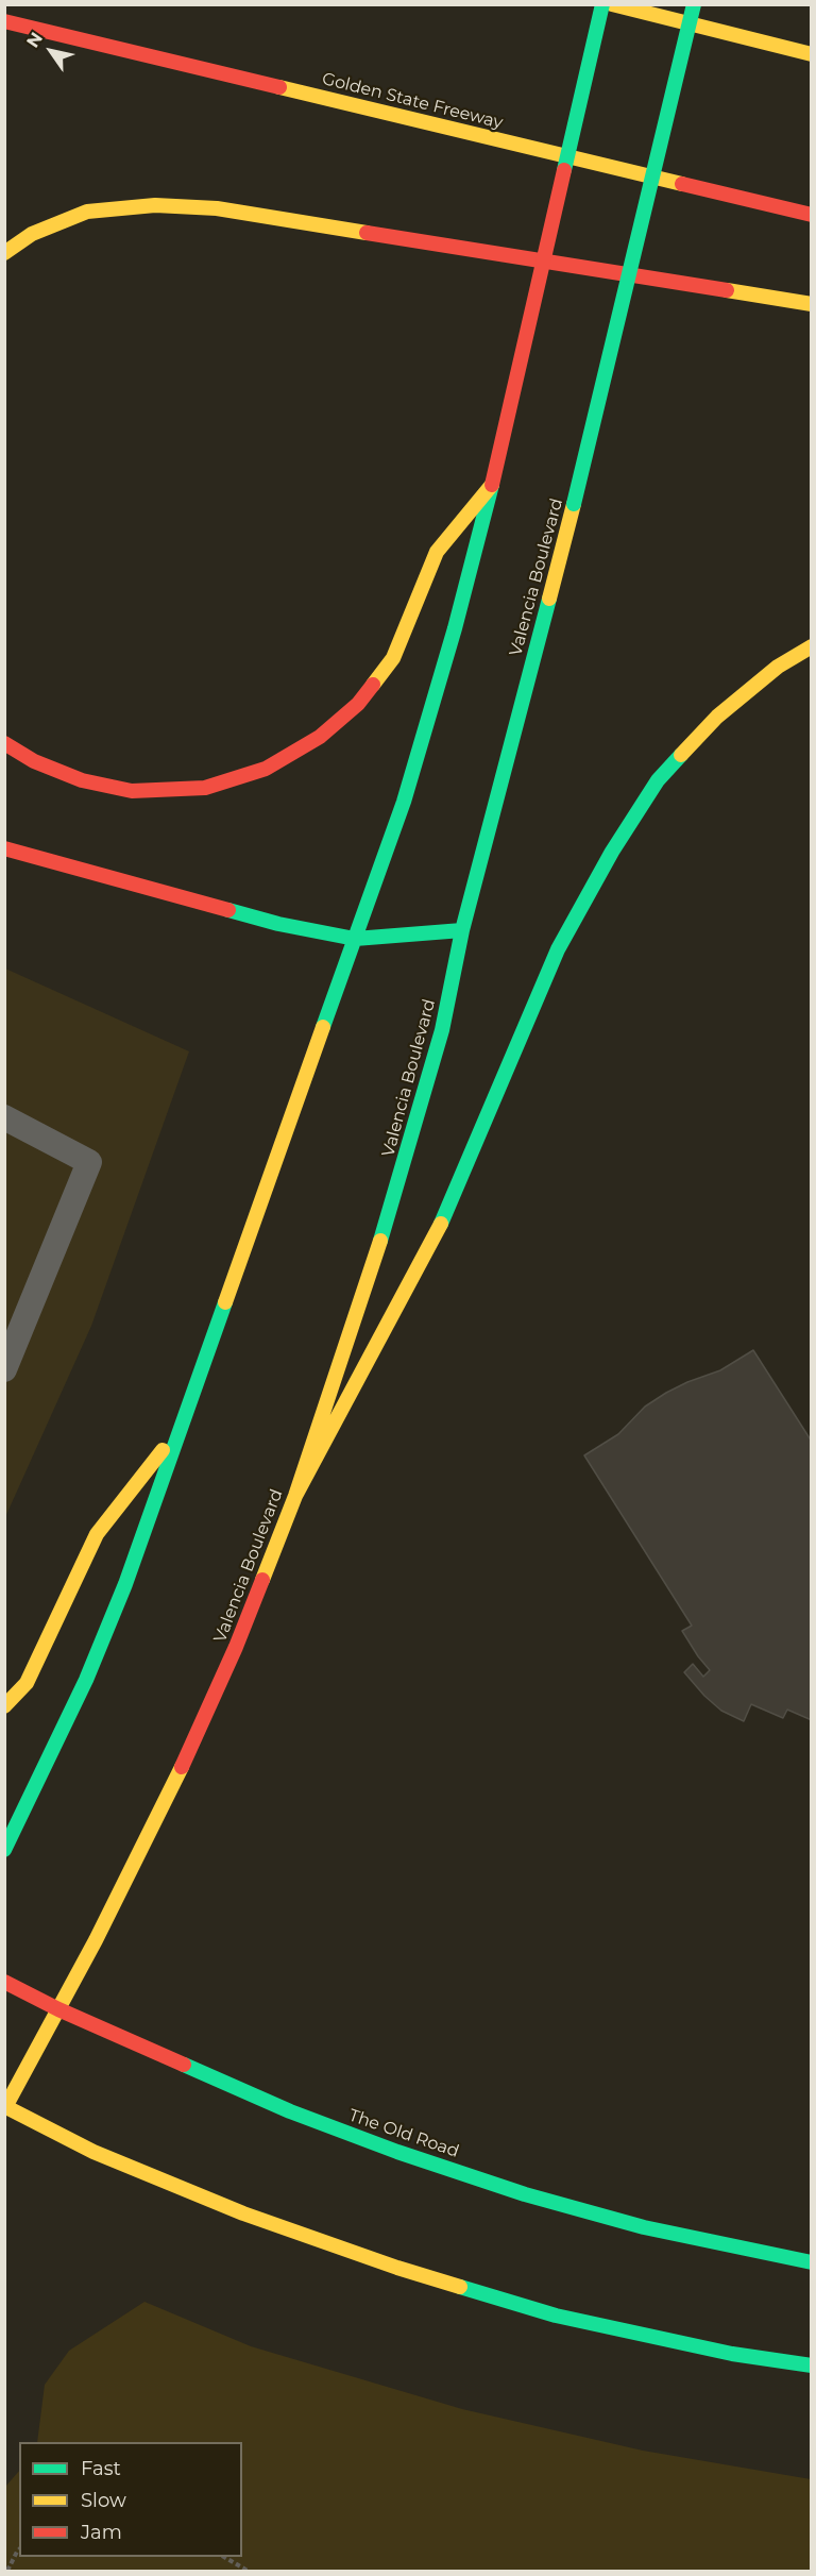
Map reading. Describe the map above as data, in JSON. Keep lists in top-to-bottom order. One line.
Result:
{"streets":{"main road":["Golden State Freeway","Valencia Boulevard","The Old Road"]},"crossings":[["Valencia Boulevard","The Old Road"]],"legend":["Fast","Slow","Jam"],"north":"top left"}
